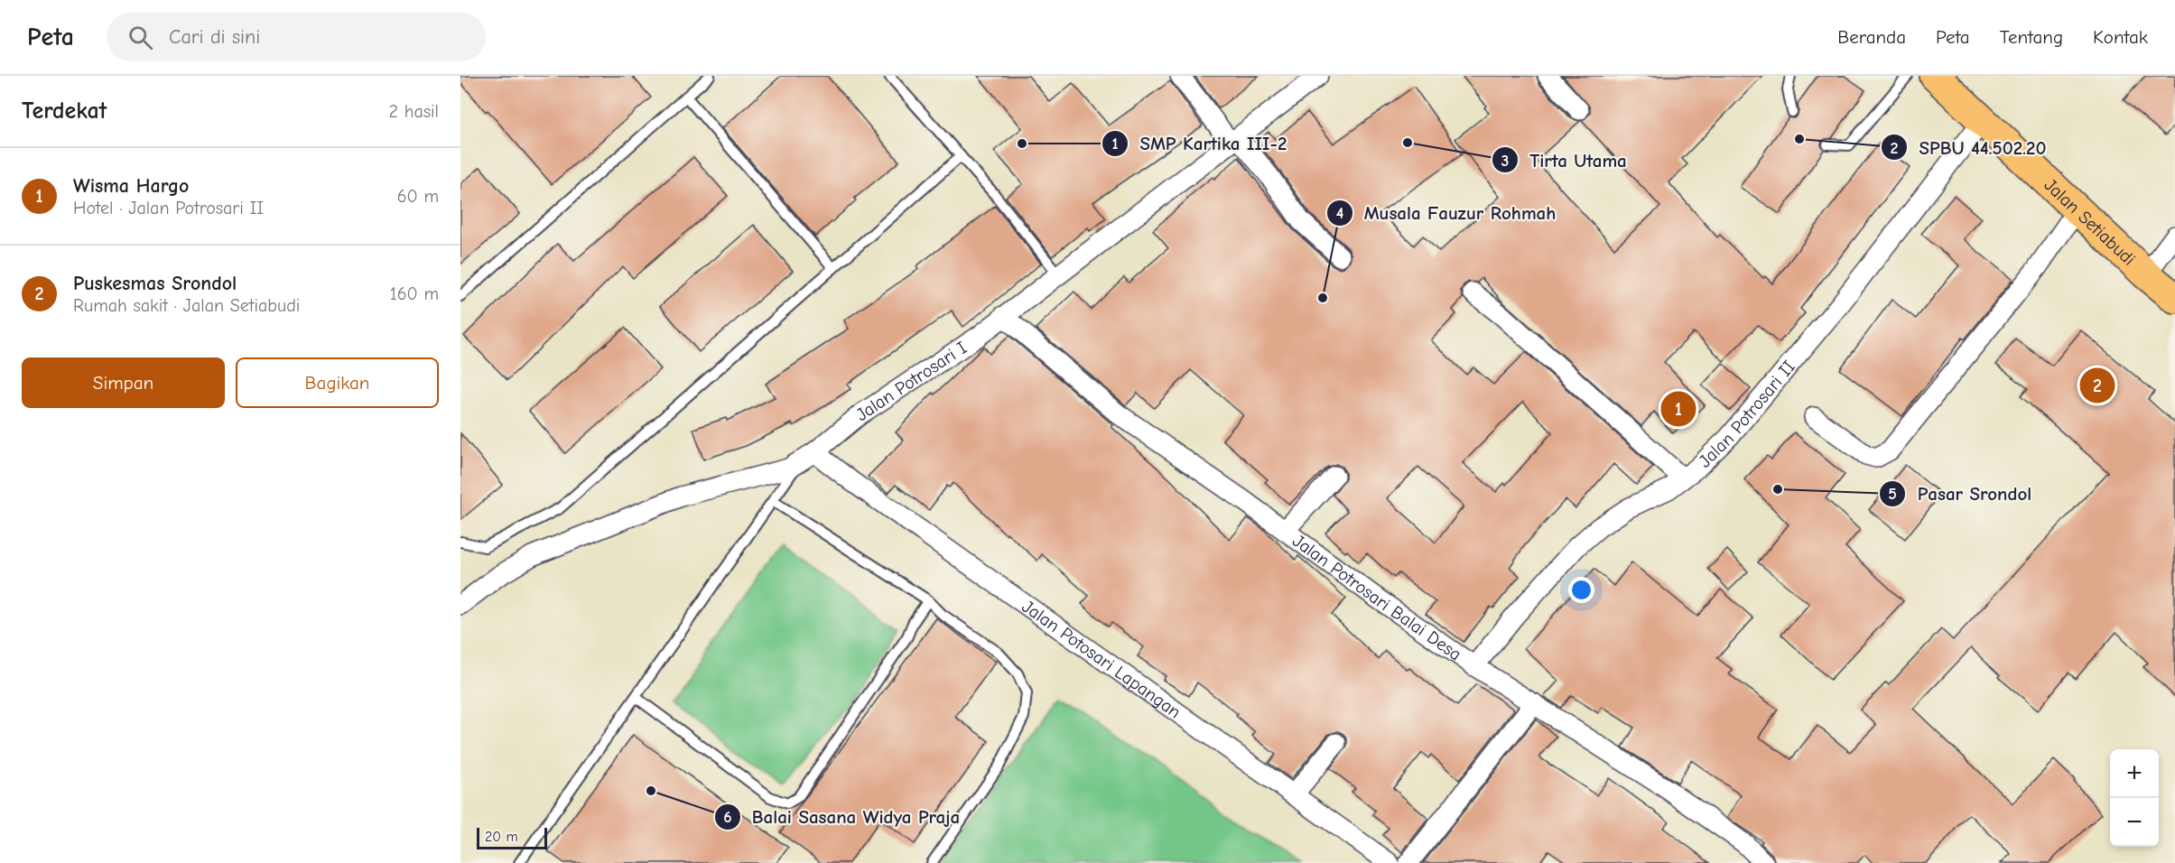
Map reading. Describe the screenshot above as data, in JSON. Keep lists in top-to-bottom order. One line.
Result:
{"streets":{"highway":["Jalan Setiabudi"],"street":["Jalan Potrosari I","Jalan Potrosari II","Jalan Potrosari Balai Desa","Jalan Potosari Lapangan"]},"crossings":[["Jalan Setiabudi","Jalan Potrosari II"],["Jalan Potrosari I","Jalan Potrosari Balai Desa"],["Jalan Potrosari I","Jalan Potosari Lapangan"],["Jalan Potrosari II","Jalan Potrosari Balai Desa"]],"places":["SPBU 44.502.20","Tirta Utama","SMP Kartika III-2","Musala Fauzur Rohmah","Pasar Srondol","Balai Sasana Widya Praja"],"scale_bar":"20 m","page":{"header":"Peta","search":"Cari di sini","nav":["Beranda","Peta","Tentang","Kontak"],"heading":["Terdekat","2 hasil"],"list":[{"mark":"1","name":"Wisma Hargo","note":"Hotel · Jalan Potrosari II","value":"60 m"},{"mark":"2","name":"Puskesmas Srondol","note":"Rumah sakit · Jalan Setiabudi","value":"160 m"}],"buttons":["Simpan","Bagikan"],"pins":["2","1"],"map_buttons":["+","−"],"scale":"20 m"}}
